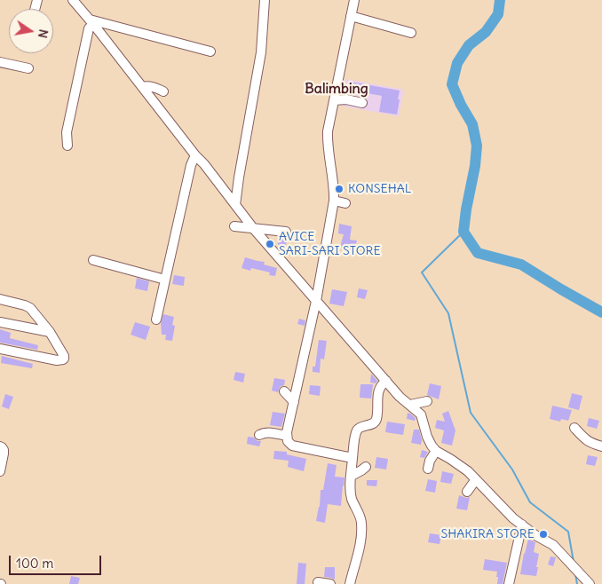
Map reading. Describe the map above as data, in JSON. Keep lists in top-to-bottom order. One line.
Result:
{"districts":["Balimbing"],"places":["KONSEHAL","AVICE SARI-SARI STORE","SHAKIRA STORE"],"scale_bar":"100 m","north":"right"}
